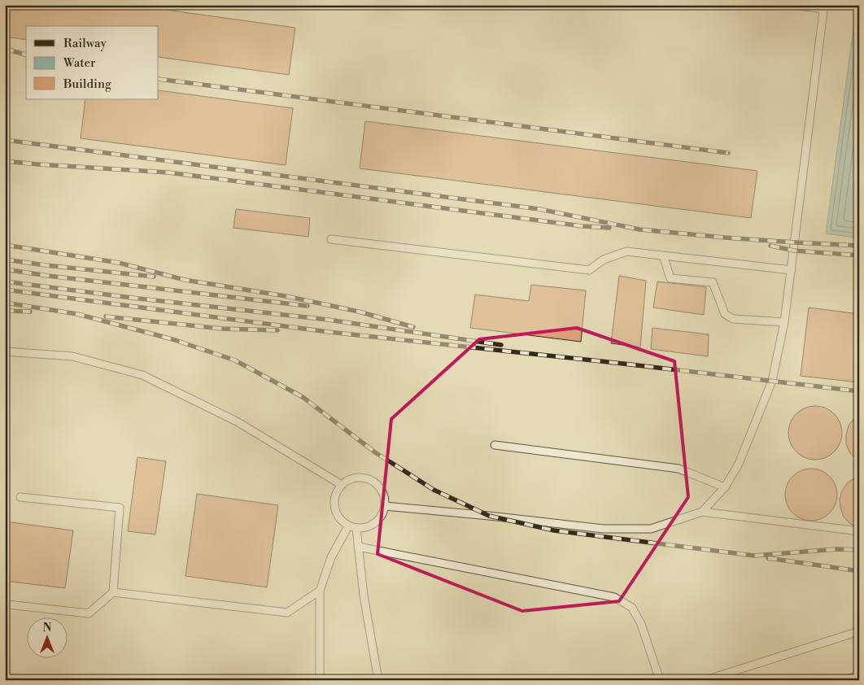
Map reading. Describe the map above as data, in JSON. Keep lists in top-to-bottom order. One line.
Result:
{"legend":["Railway","Water","Building"],"north":"top"}
